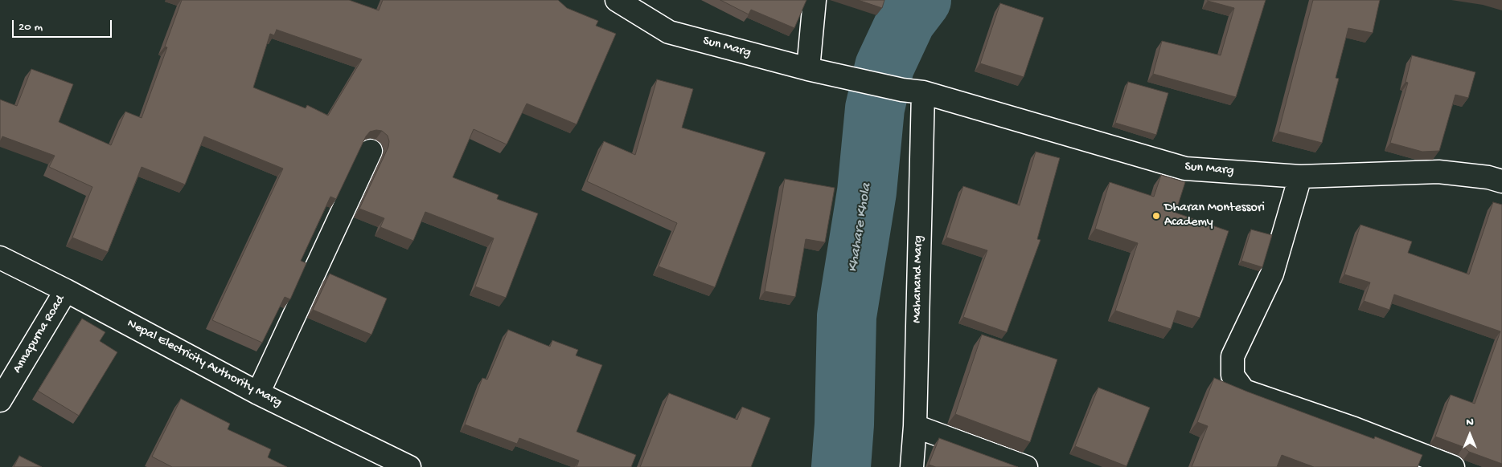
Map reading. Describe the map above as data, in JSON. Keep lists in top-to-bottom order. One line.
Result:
{"streets":{"street":["Sun Marg","Mahanand Marg","Annapurna Road","Nepal Electricity Authority Marg"]},"crossings":[["Sun Marg","Mahanand Marg"],["Annapurna Road","Nepal Electricity Authority Marg"]],"water":["Khahare Khola"],"places":["Dharan Montessori Academy"],"scale_bar":"20 m","north":"top"}
